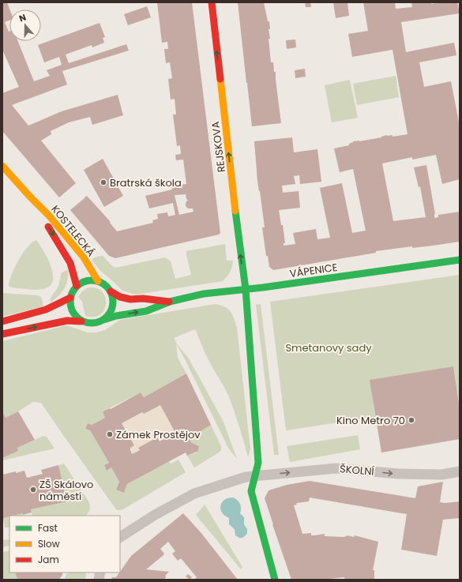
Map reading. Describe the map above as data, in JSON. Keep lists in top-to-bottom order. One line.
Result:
{"streets":{"street":["REJSKOVA","KOSTELECKÁ","VÁPENICE","ŠKOLNÍ"]},"crossings":[["REJSKOVA","VÁPENICE"],["REJSKOVA","ŠKOLNÍ"],["KOSTELECKÁ","VÁPENICE"]],"one_way":["REJSKOVA","ŠKOLNÍ"],"parks":["Smetanovy sady"],"places":["Bratrská škola","Kino Metro 70","Zámek Prostějov","ZŠ Skálovo náměstí"],"legend":["Fast","Slow","Jam"],"north":"top"}
